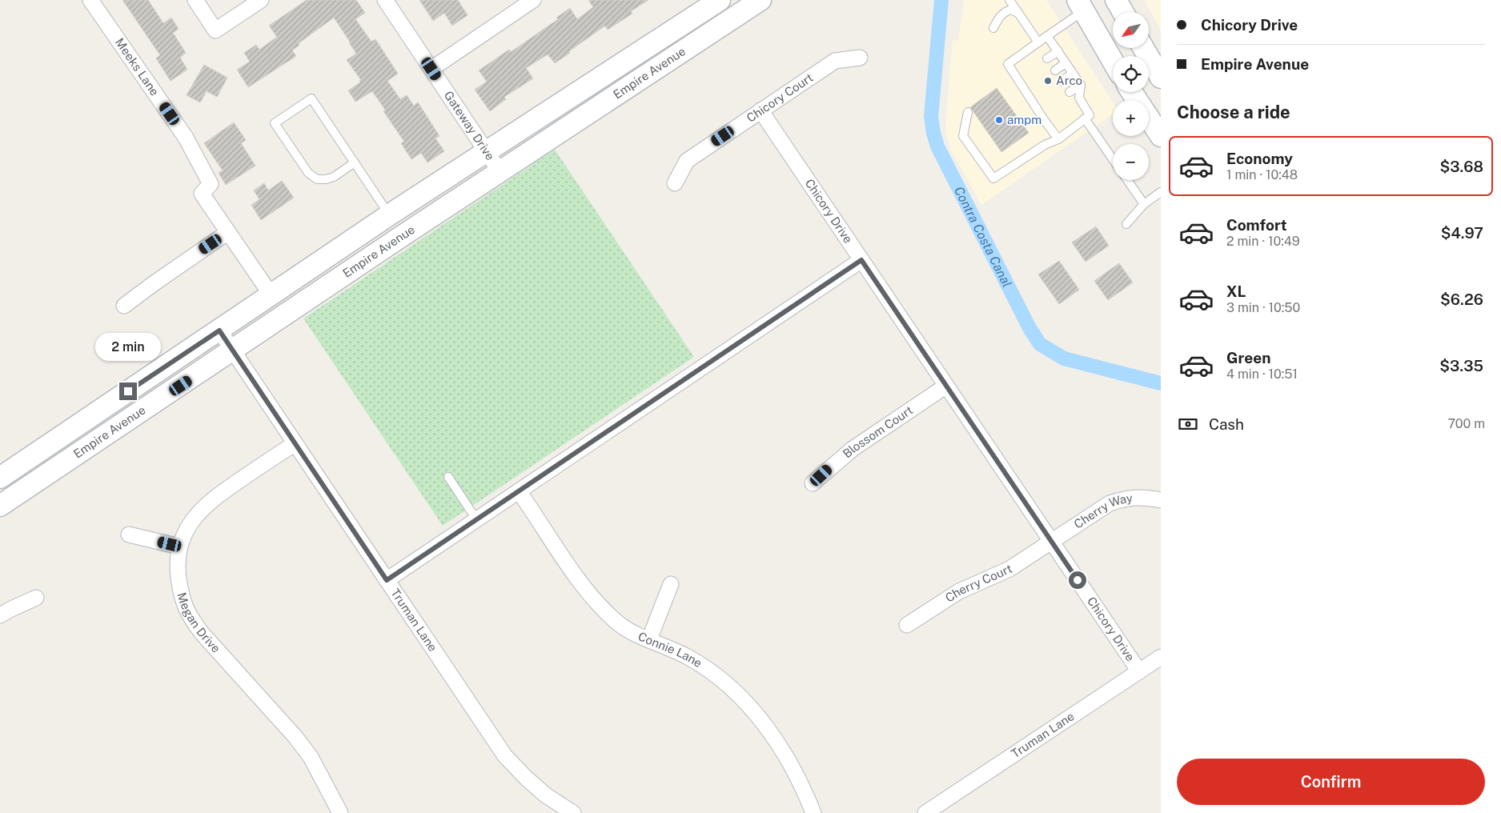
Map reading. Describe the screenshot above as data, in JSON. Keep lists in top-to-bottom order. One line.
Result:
{"streets":{"main road":["Empire Avenue"],"street":["Meeks Lane","Chicory Court","Gateway Drive","Chicory Drive","Blossom Court","Cherry Way","Cherry Court","Truman Lane","Megan Drive","Connie Lane"]},"crossings":[["Meeks Lane","Empire Avenue"],["Empire Avenue","Gateway Drive"],["Empire Avenue","Truman Lane"],["Chicory Court","Chicory Drive"],["Chicory Drive","Blossom Court"],["Chicory Drive","Cherry Way"],["Chicory Drive","Cherry Court"],["Chicory Drive","Truman Lane"],["Cherry Way","Cherry Court"],["Truman Lane","Megan Drive"]],"water":["Contra Costa Canal"],"places":["Arco","ampm"],"north":"bottom left","page":{"banner":["Chicory Drive","Empire Avenue"],"map_buttons":["+","−"],"heading":"Choose a ride","list":[{"name":"Economy","note":"1 min · 10:48","value":"$3.68"},{"name":"Comfort","note":"2 min · 10:49","value":"$4.97"},{"name":"XL","note":"3 min · 10:50","value":"$6.26"},{"name":"Green","note":"4 min · 10:51","value":"$3.35"}],"bubble":"2 min","pay":["Cash","700 m"],"buttons":"Confirm"}}
